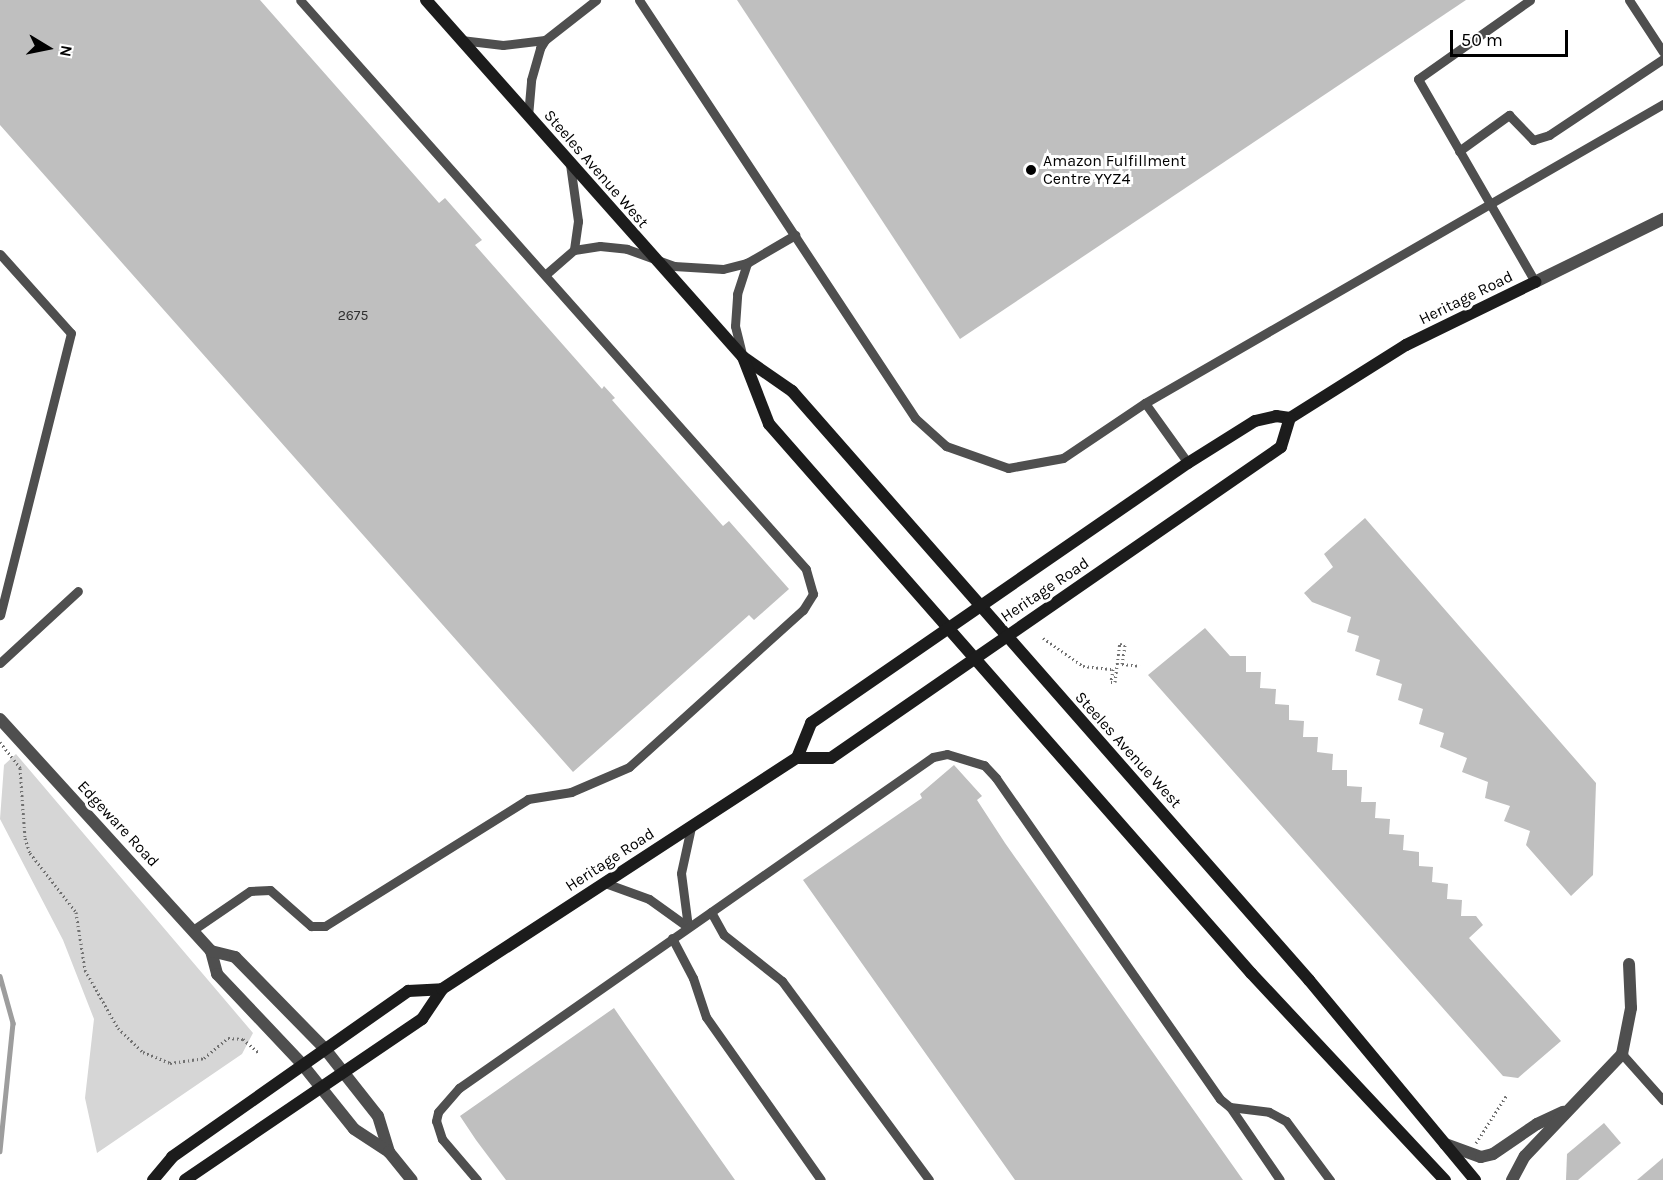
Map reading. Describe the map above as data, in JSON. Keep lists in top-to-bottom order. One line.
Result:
{"streets":{"main road":["Steeles Avenue West","Heritage Road"],"street":["Edgeware Road"]},"crossings":[["Steeles Avenue West","Heritage Road"],["Heritage Road","Edgeware Road"]],"places":["Amazon Fulfillment Centre YYZ4"],"house_numbers":["2675"],"scale_bar":"50 m","north":"right"}
